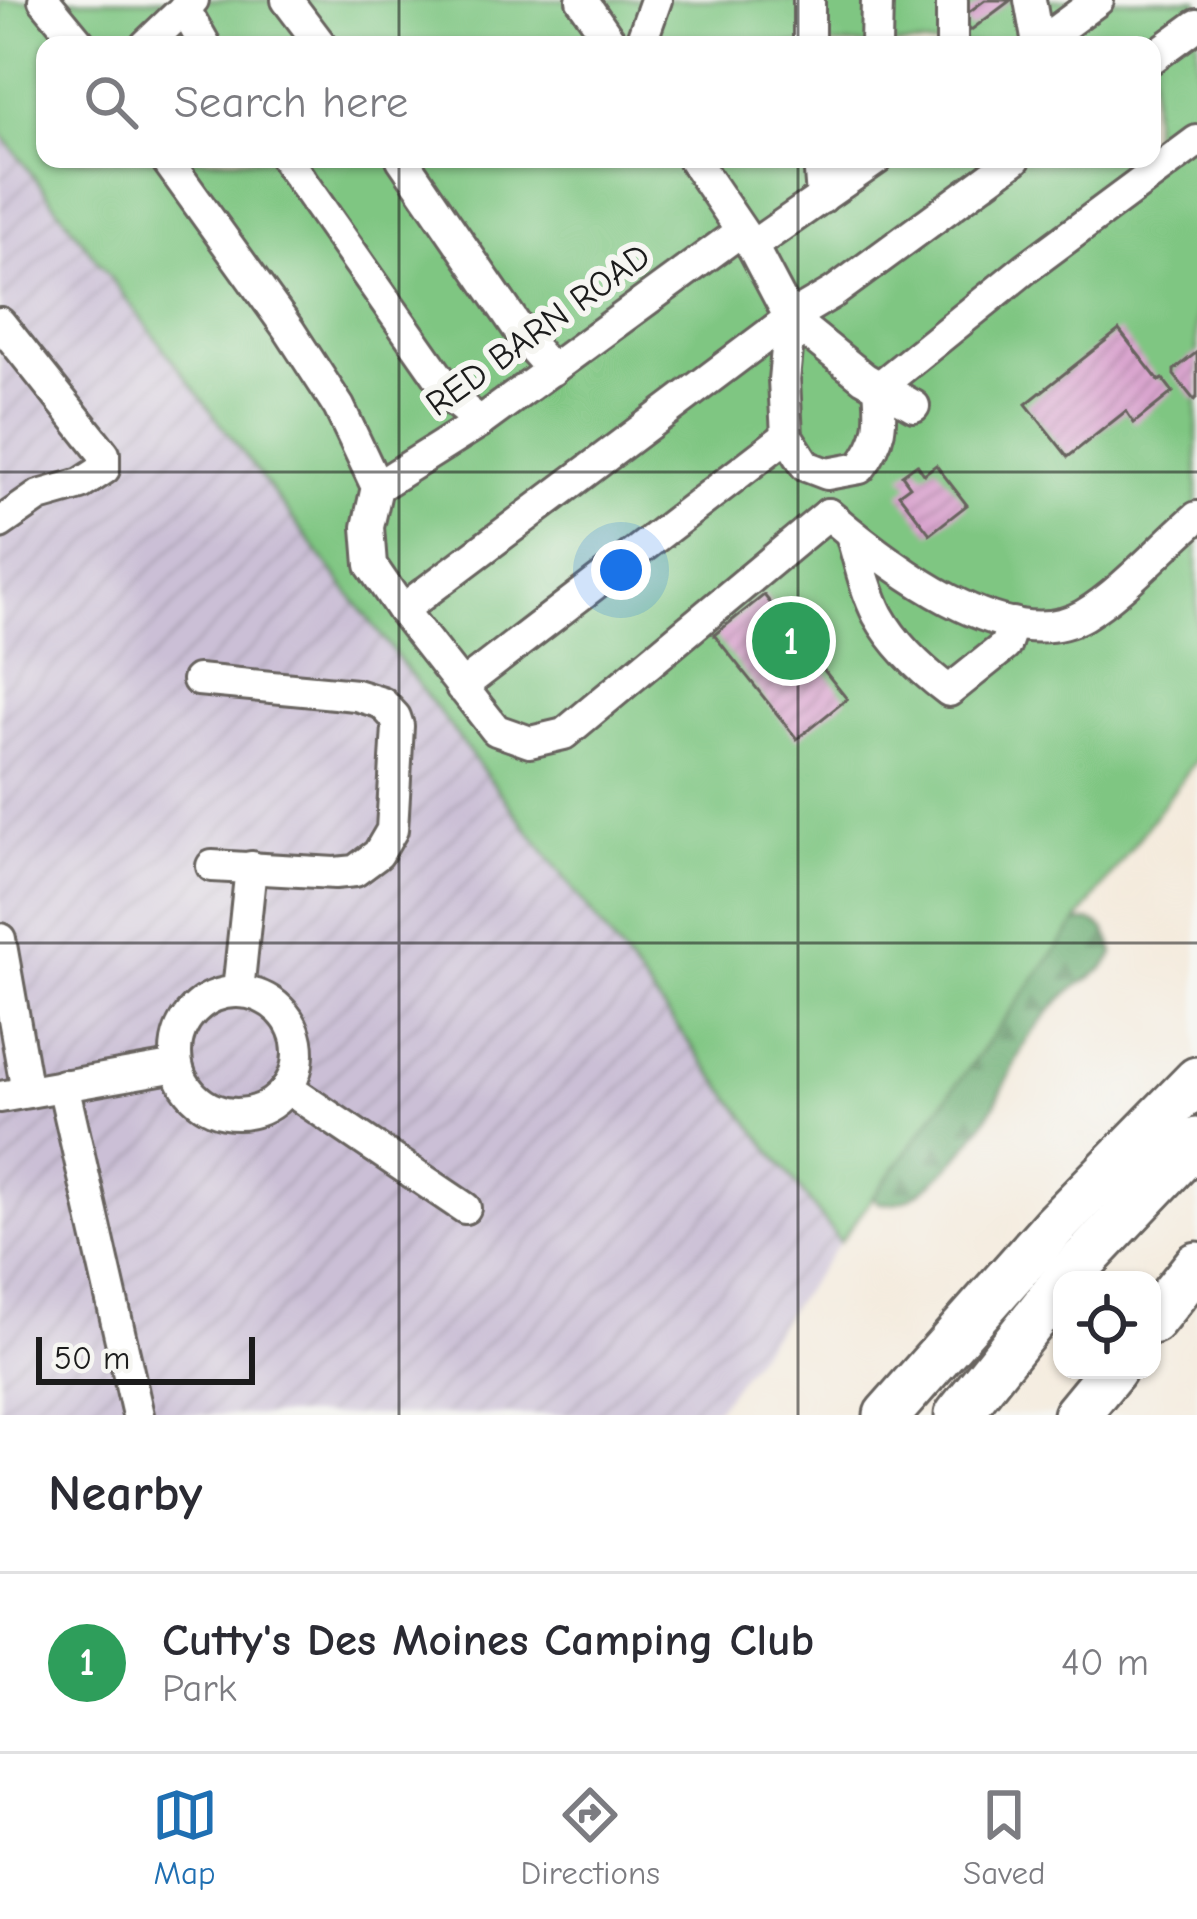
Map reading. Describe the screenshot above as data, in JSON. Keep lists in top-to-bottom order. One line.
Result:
{"streets":{"street":["RED BARN ROAD"]},"scale_bar":"50 m","page":{"search":"Search here","pins":"1","scale":"50 m","heading":"Nearby","list":[{"mark":"1","name":"Cutty's Des Moines Camping Club","note":"Park","value":"40 m"}],"nav":["Map","Directions","Saved"]}}
